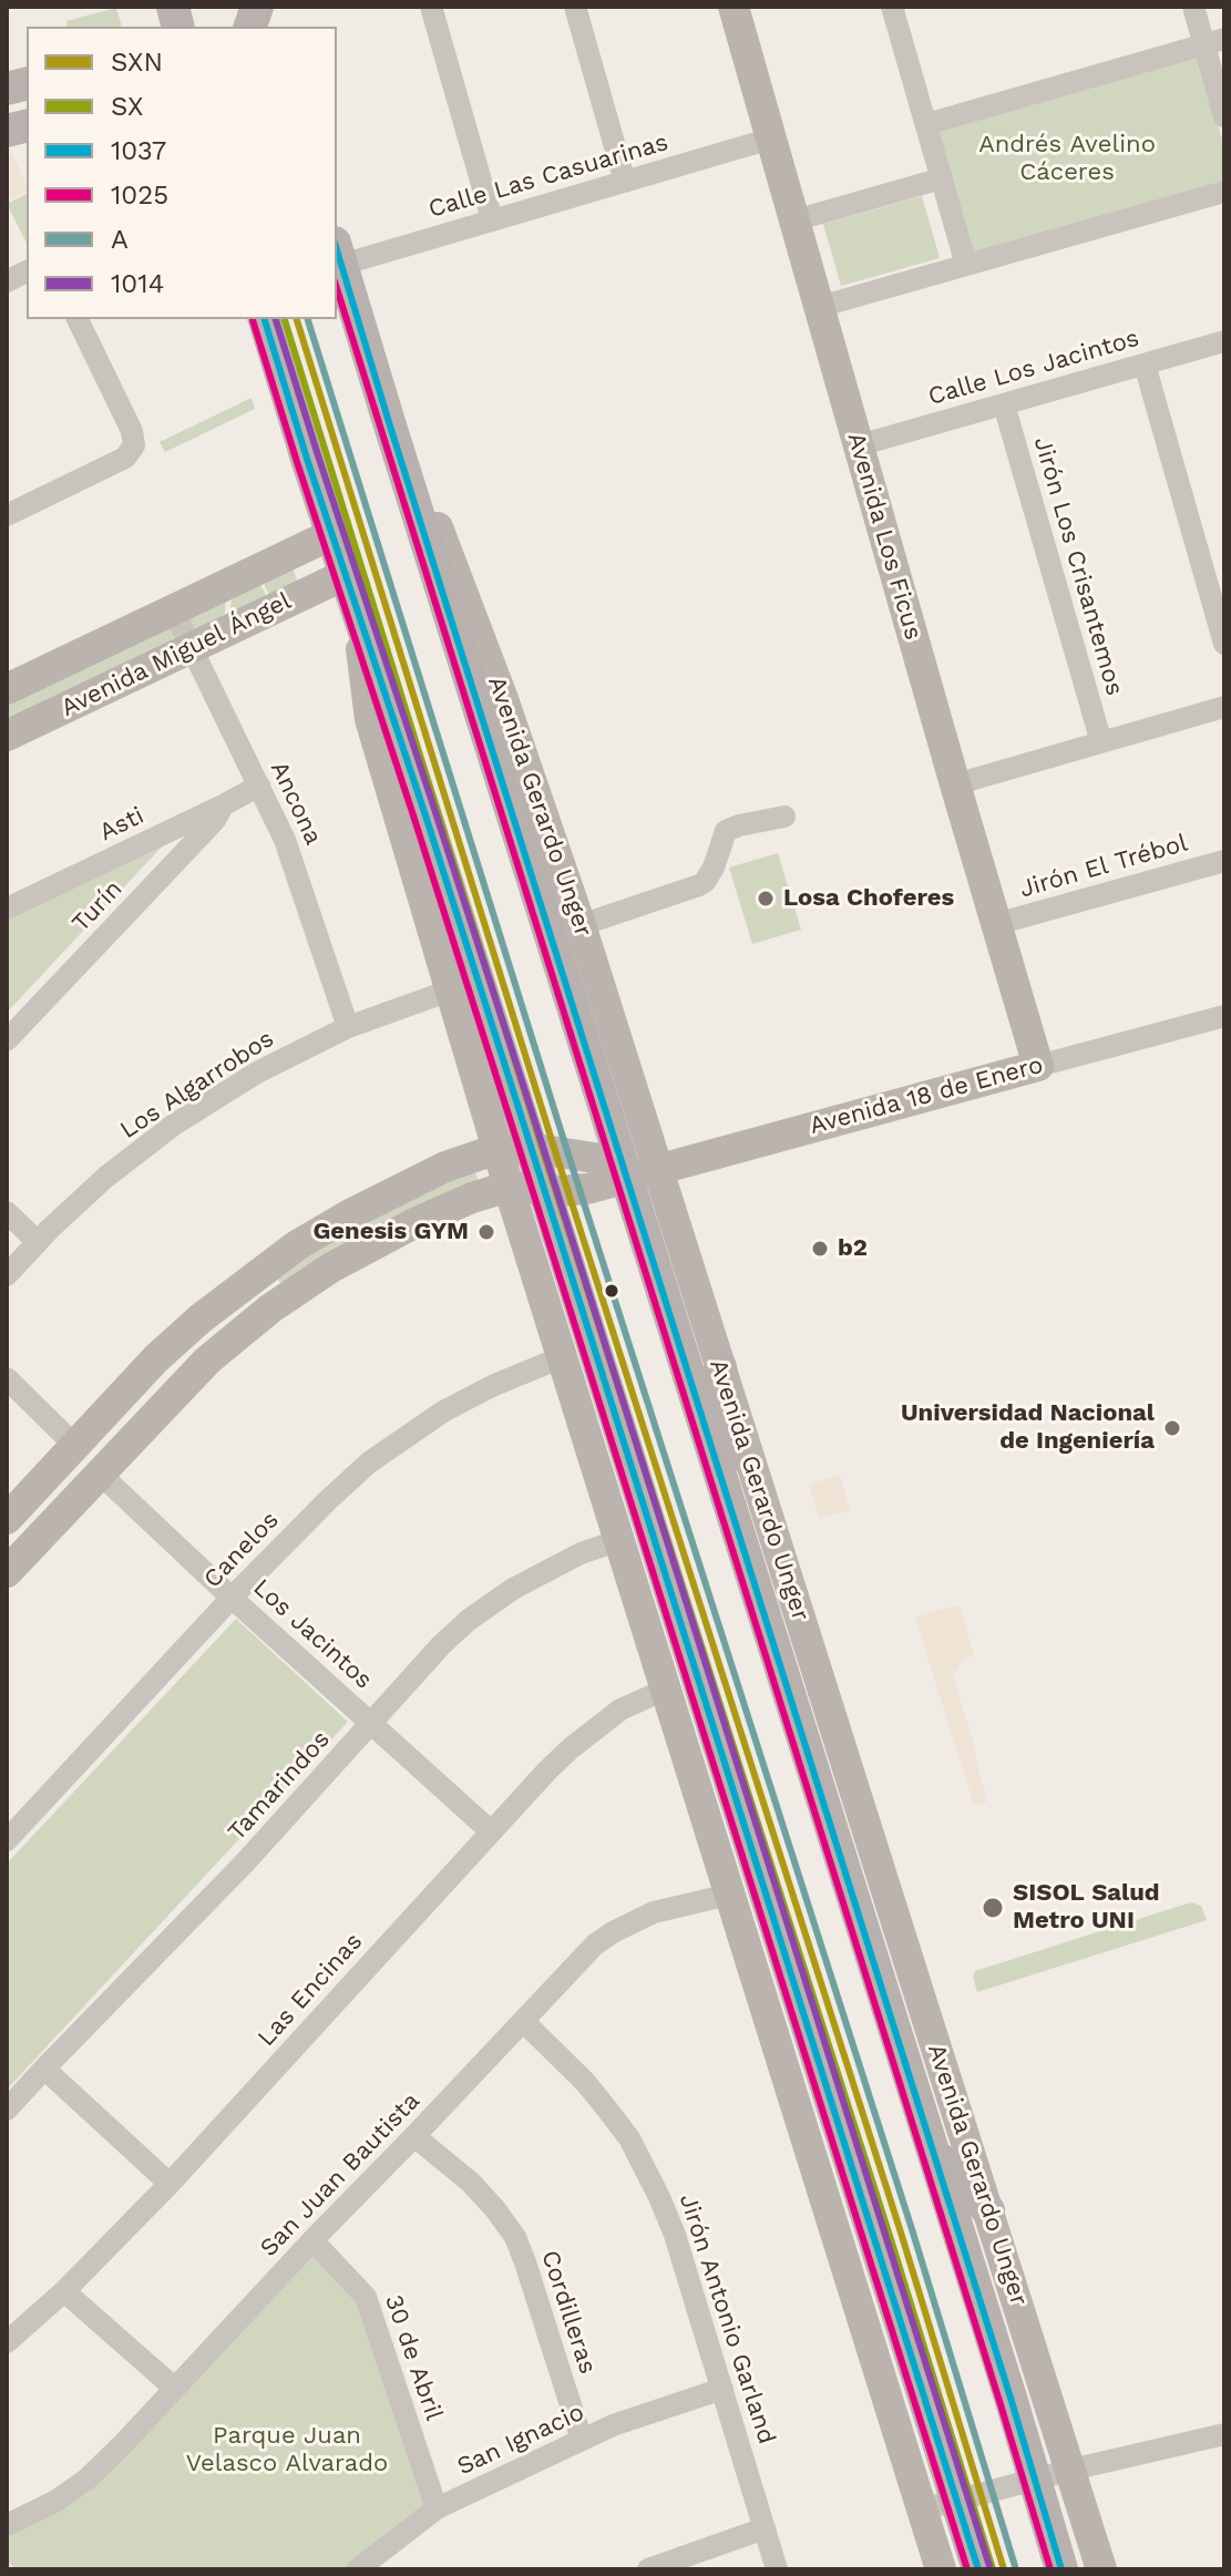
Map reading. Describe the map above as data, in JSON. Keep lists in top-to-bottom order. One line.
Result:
{"streets":{"street":["Calle Las Casuarinas","Calle Los Jacintos","Avenida Los Ficus","Jirón Los Crisantemos","Avenida Miguel Ángel","Ancona","Avenida Gerardo Unger","Asti","Jirón El Trébol","Turín","Los Algarrobos","Avenida 18 de Enero","Canelos","Los Jacintos","Tamarindos","Las Encinas","San Juan Bautista","Cordilleras","Jirón Antonio Garland","30 de Abril","San Ignacio"]},"crossings":[["Calle Las Casuarinas","Avenida Los Ficus"],["Calle Los Jacintos","Avenida Los Ficus"],["Calle Los Jacintos","Jirón Los Crisantemos"],["Avenida Los Ficus","Jirón El Trébol"],["Avenida Los Ficus","Avenida 18 de Enero"],["Avenida Miguel Ángel","Ancona"],["Ancona","Asti"],["Ancona","Los Algarrobos"],["Avenida Gerardo Unger","Avenida 18 de Enero"],["Asti","Turín"],["Canelos","Los Jacintos"],["Los Jacintos","Tamarindos"],["Los Jacintos","Las Encinas"],["San Juan Bautista","Cordilleras"],["San Juan Bautista","Jirón Antonio Garland"],["San Juan Bautista","30 de Abril"],["Cordilleras","San Ignacio"],["Jirón Antonio Garland","San Ignacio"],["30 de Abril","San Ignacio"]],"parks":["Andrés Avelino Cáceres","Parque Juan Velasco Alvarado"],"places":["Losa Choferes","Genesis GYM","b2","Universidad Nacional de Ingeniería","SISOL Salud Metro UNI"],"lines":["transit line 1037","transit line 1025","transit line SXN","transit line A","transit line 1014","transit line SX"],"legend":["SXN","SX","1037","1025","A","1014"]}
